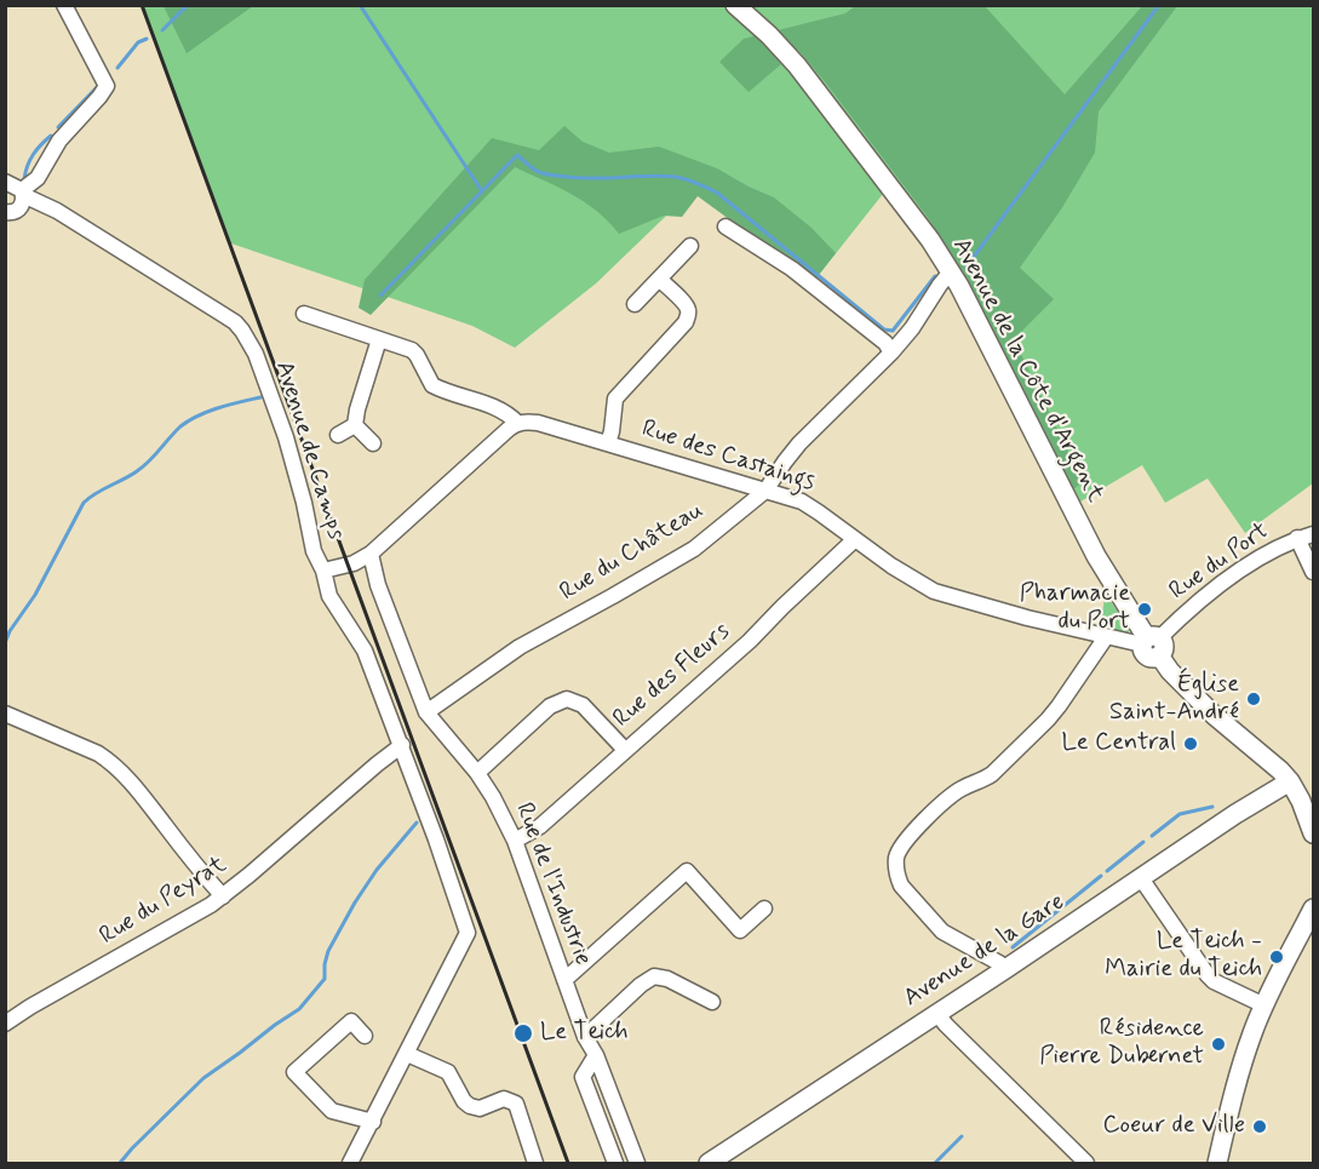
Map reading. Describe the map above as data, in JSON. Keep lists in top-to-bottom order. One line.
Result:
{"streets":{"main road":["Avenue de la Côte d'Argent","Avenue de la Gare"],"street":["Avenue de Camps","Rue des Castaings","Rue du Château","Rue du Port","Rue des Fleurs","Rue de l'Industrie","Rue du Peyrat"]},"crossings":[["Avenue de la Côte d'Argent","Rue des Castaings"],["Avenue de la Côte d'Argent","Rue du Château"],["Avenue de la Côte d'Argent","Rue du Port"],["Avenue de la Côte d'Argent","Avenue de la Gare"],["Avenue de Camps","Rue du Peyrat"],["Rue des Castaings","Rue du Château"],["Rue des Castaings","Rue du Port"],["Rue des Castaings","Rue des Fleurs"],["Rue du Château","Rue de l'Industrie"],["Rue des Fleurs","Rue de l'Industrie"]],"places":["Pharmacie du Port","Église Saint-André","Le Central","Le Teich - Mairie du Teich","Le Teich","Résidence Pierre Dubernet","Coeur de Ville"]}
